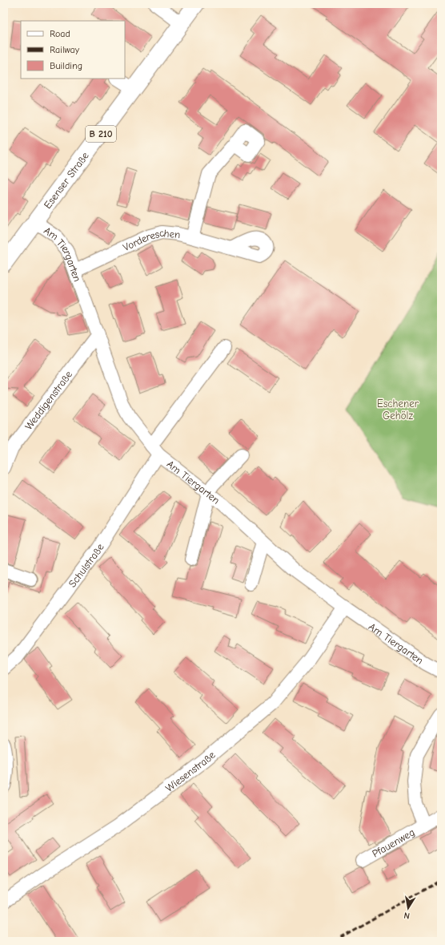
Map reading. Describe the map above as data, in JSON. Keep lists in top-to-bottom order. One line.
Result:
{"streets":{"main road":["B 210","Esenser Straße"],"street":["Vordereschen","Am Tiergarten","Weddigenstraße","Schulstraße","Wiesenstraße","Pfauenweg"]},"crossings":[["Esenser Straße","Am Tiergarten"],["Vordereschen","Am Tiergarten"],["Am Tiergarten","Weddigenstraße"],["Am Tiergarten","Schulstraße"],["Am Tiergarten","Wiesenstraße"]],"parks":["Eschener Gehölz"],"legend":["Road","Railway","Building"],"north":"bottom"}
